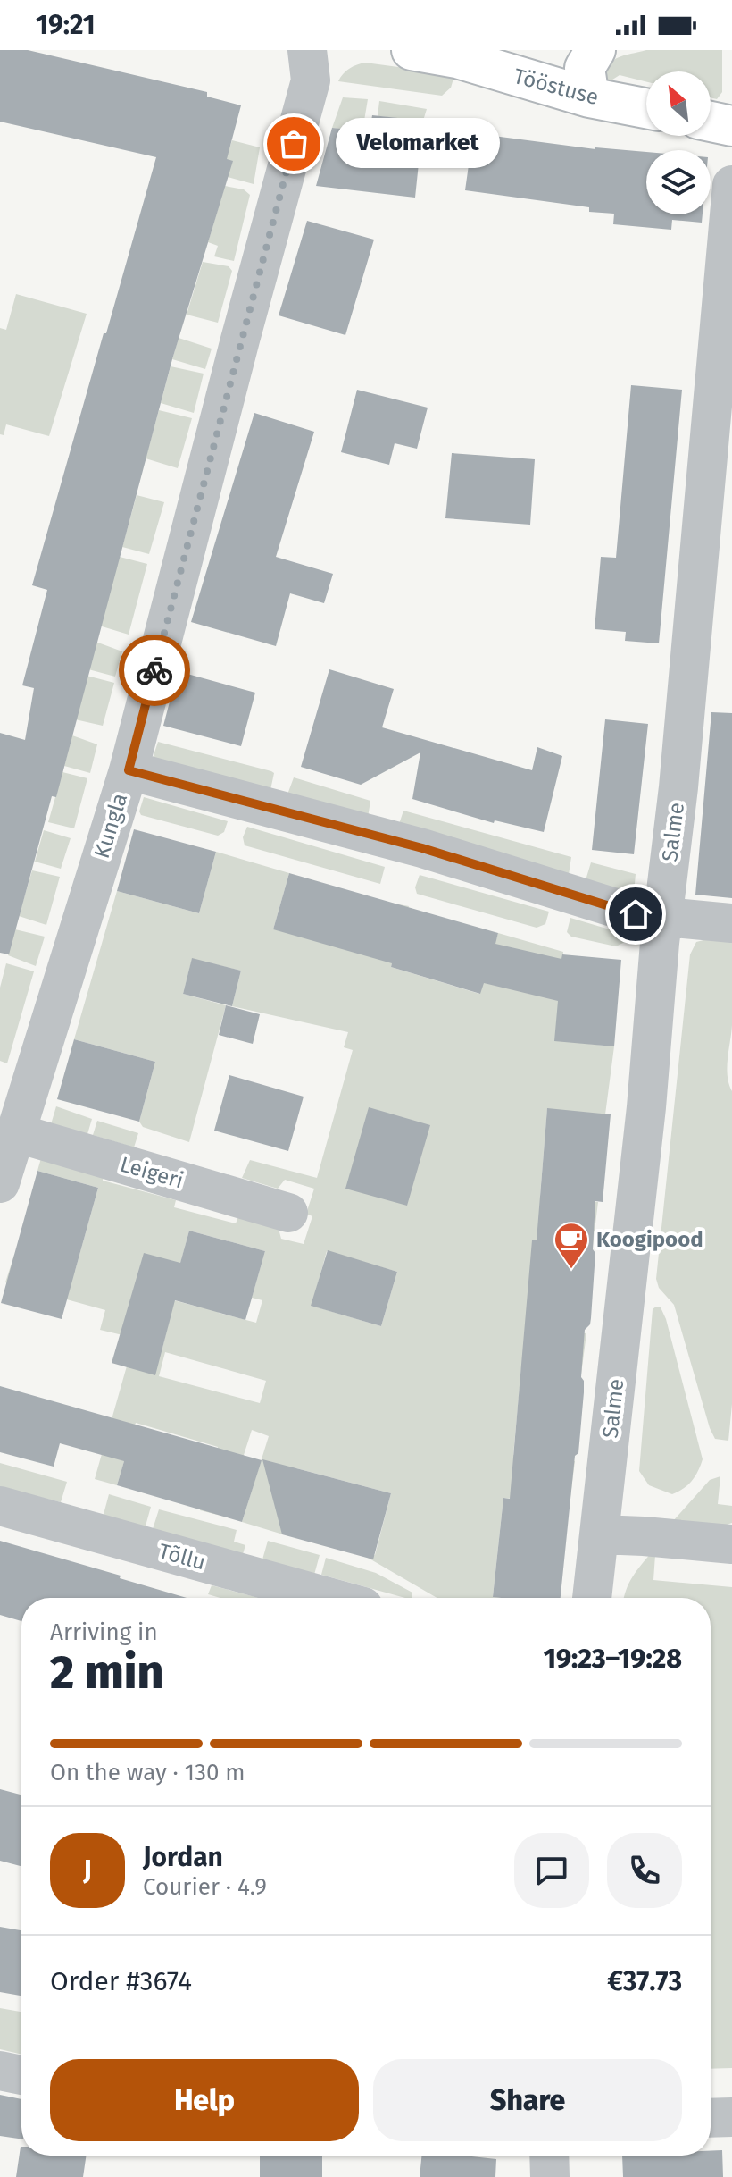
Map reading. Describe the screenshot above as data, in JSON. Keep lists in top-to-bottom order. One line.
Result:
{"streets":{"street":["Tööstuse","Kungla","Salme","Leigeri","Tõllu"]},"crossings":[["Kungla","Leigeri"]],"places":{"other":["Velomarket"],"cafe":["Koogipood"]},"north":"top left","page":{"status":"19:21","bubble":"Velomarket","heading":["2 min","Arriving in","19:23–19:28"],"panel":["Jordan","Courier · 4.9","Order #3674","€37.73"],"bar":"On the way · 130 m","round":"J","buttons":["Help","Share"]}}
